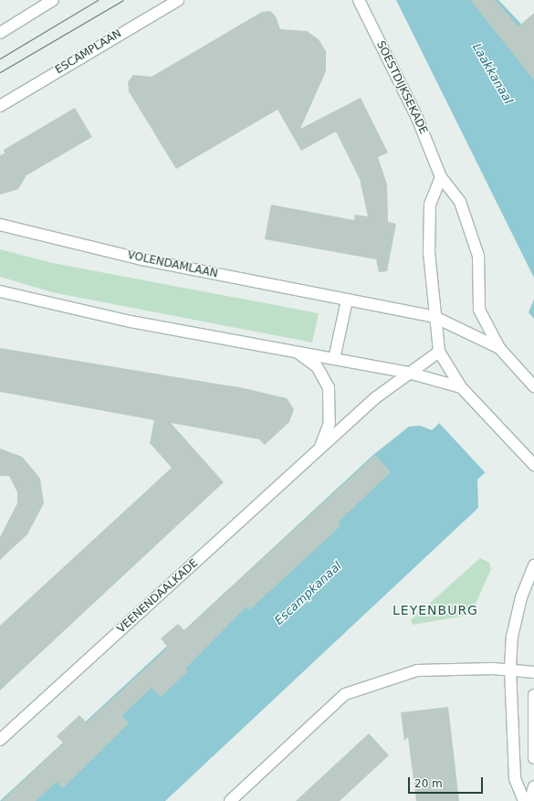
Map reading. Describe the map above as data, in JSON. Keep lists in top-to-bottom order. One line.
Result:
{"streets":{"street":["ESCAMPLAAN","SOESTDIJKSEKADE","VOLENDAMLAAN","VEENENDAALKADE"]},"crossings":[["SOESTDIJKSEKADE","VOLENDAMLAAN"]],"districts":["LEYENBURG"],"water":["Laakkanaal","Escampkanaal"],"scale_bar":"20 m"}
